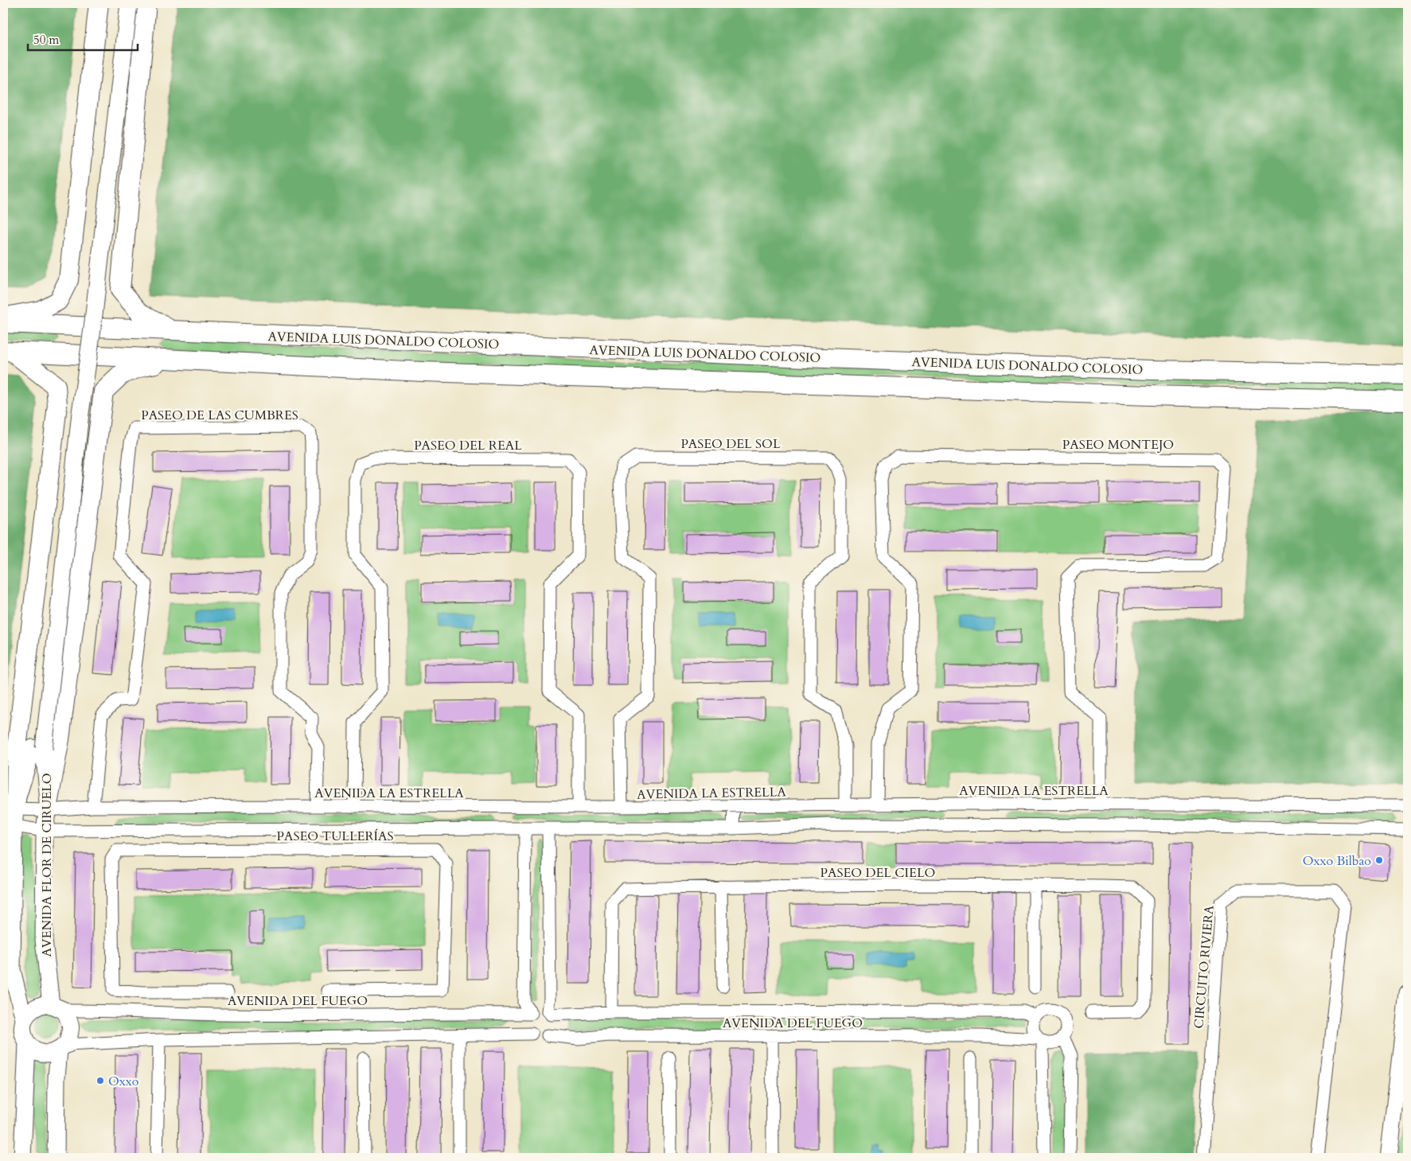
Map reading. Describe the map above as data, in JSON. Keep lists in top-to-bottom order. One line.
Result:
{"streets":{"main road":["AVENIDA LUIS DONALDO COLOSIO","AVENIDA FLOR DE CIRUELO"],"street":["PASEO DE LAS CUMBRES","PASEO DEL SOL","PASEO MONTEJO","PASEO DEL REAL","AVENIDA LA ESTRELLA","PASEO TULLERÍAS","PASEO DEL CIELO","CIRCUITO RIVIERA","AVENIDA DEL FUEGO"]},"crossings":[["PASEO DE LAS CUMBRES","AVENIDA LA ESTRELLA"],["PASEO DEL SOL","AVENIDA LA ESTRELLA"],["PASEO MONTEJO","AVENIDA LA ESTRELLA"],["PASEO DEL REAL","AVENIDA LA ESTRELLA"],["AVENIDA LA ESTRELLA","AVENIDA FLOR DE CIRUELO"],["AVENIDA FLOR DE CIRUELO","AVENIDA DEL FUEGO"],["PASEO DEL CIELO","AVENIDA DEL FUEGO"]],"places":["Oxxo Bilbao","Oxxo"],"scale_bar":"50 m"}
